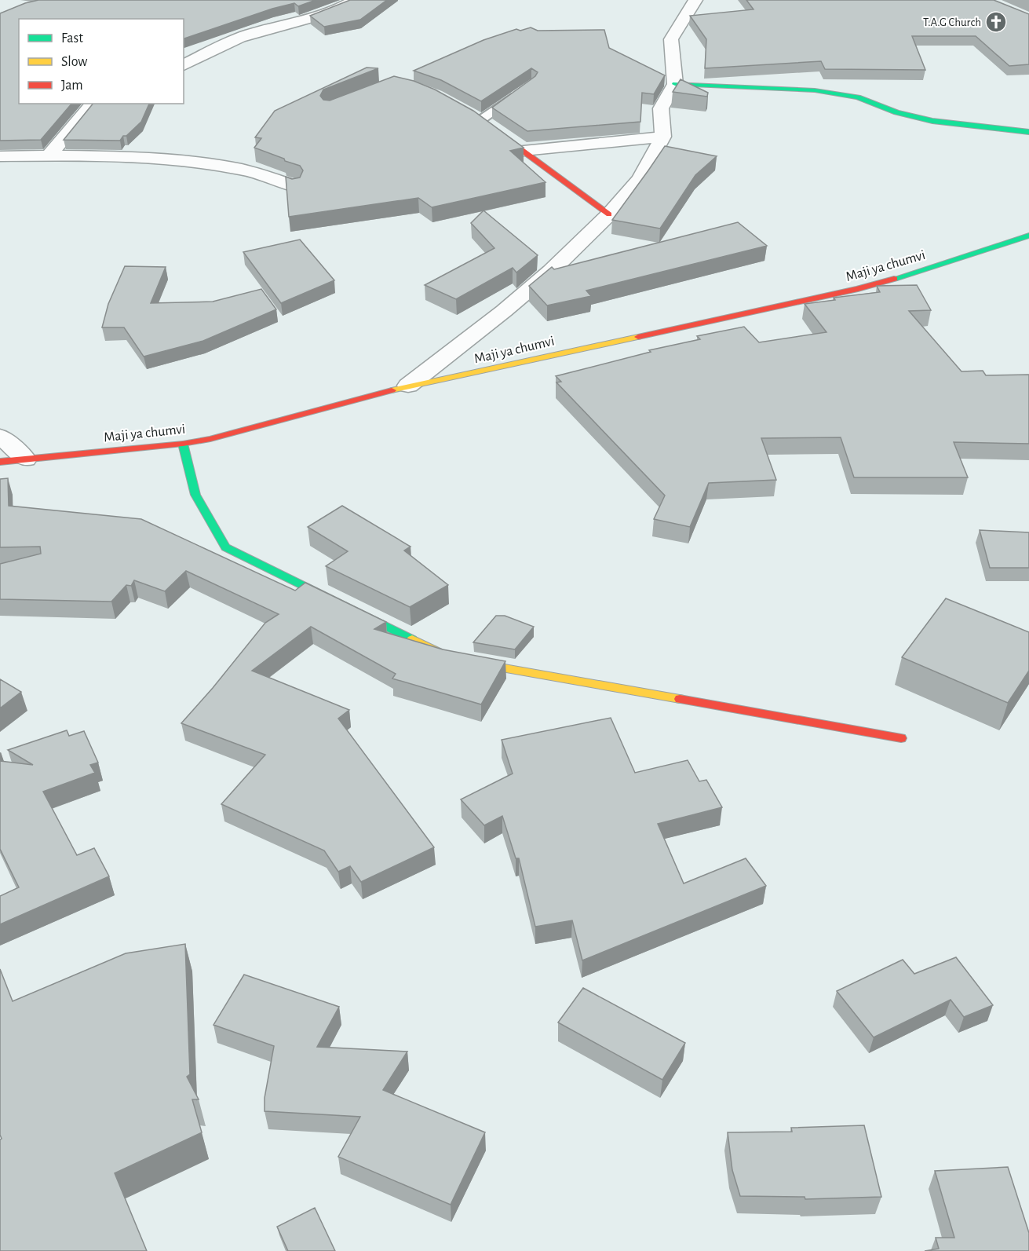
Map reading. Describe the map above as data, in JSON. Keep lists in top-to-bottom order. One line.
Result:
{"streets":{"street":["Maji ya chumvi"]},"places":{"church":["T.A.G Church"]},"legend":["Fast","Slow","Jam"]}
